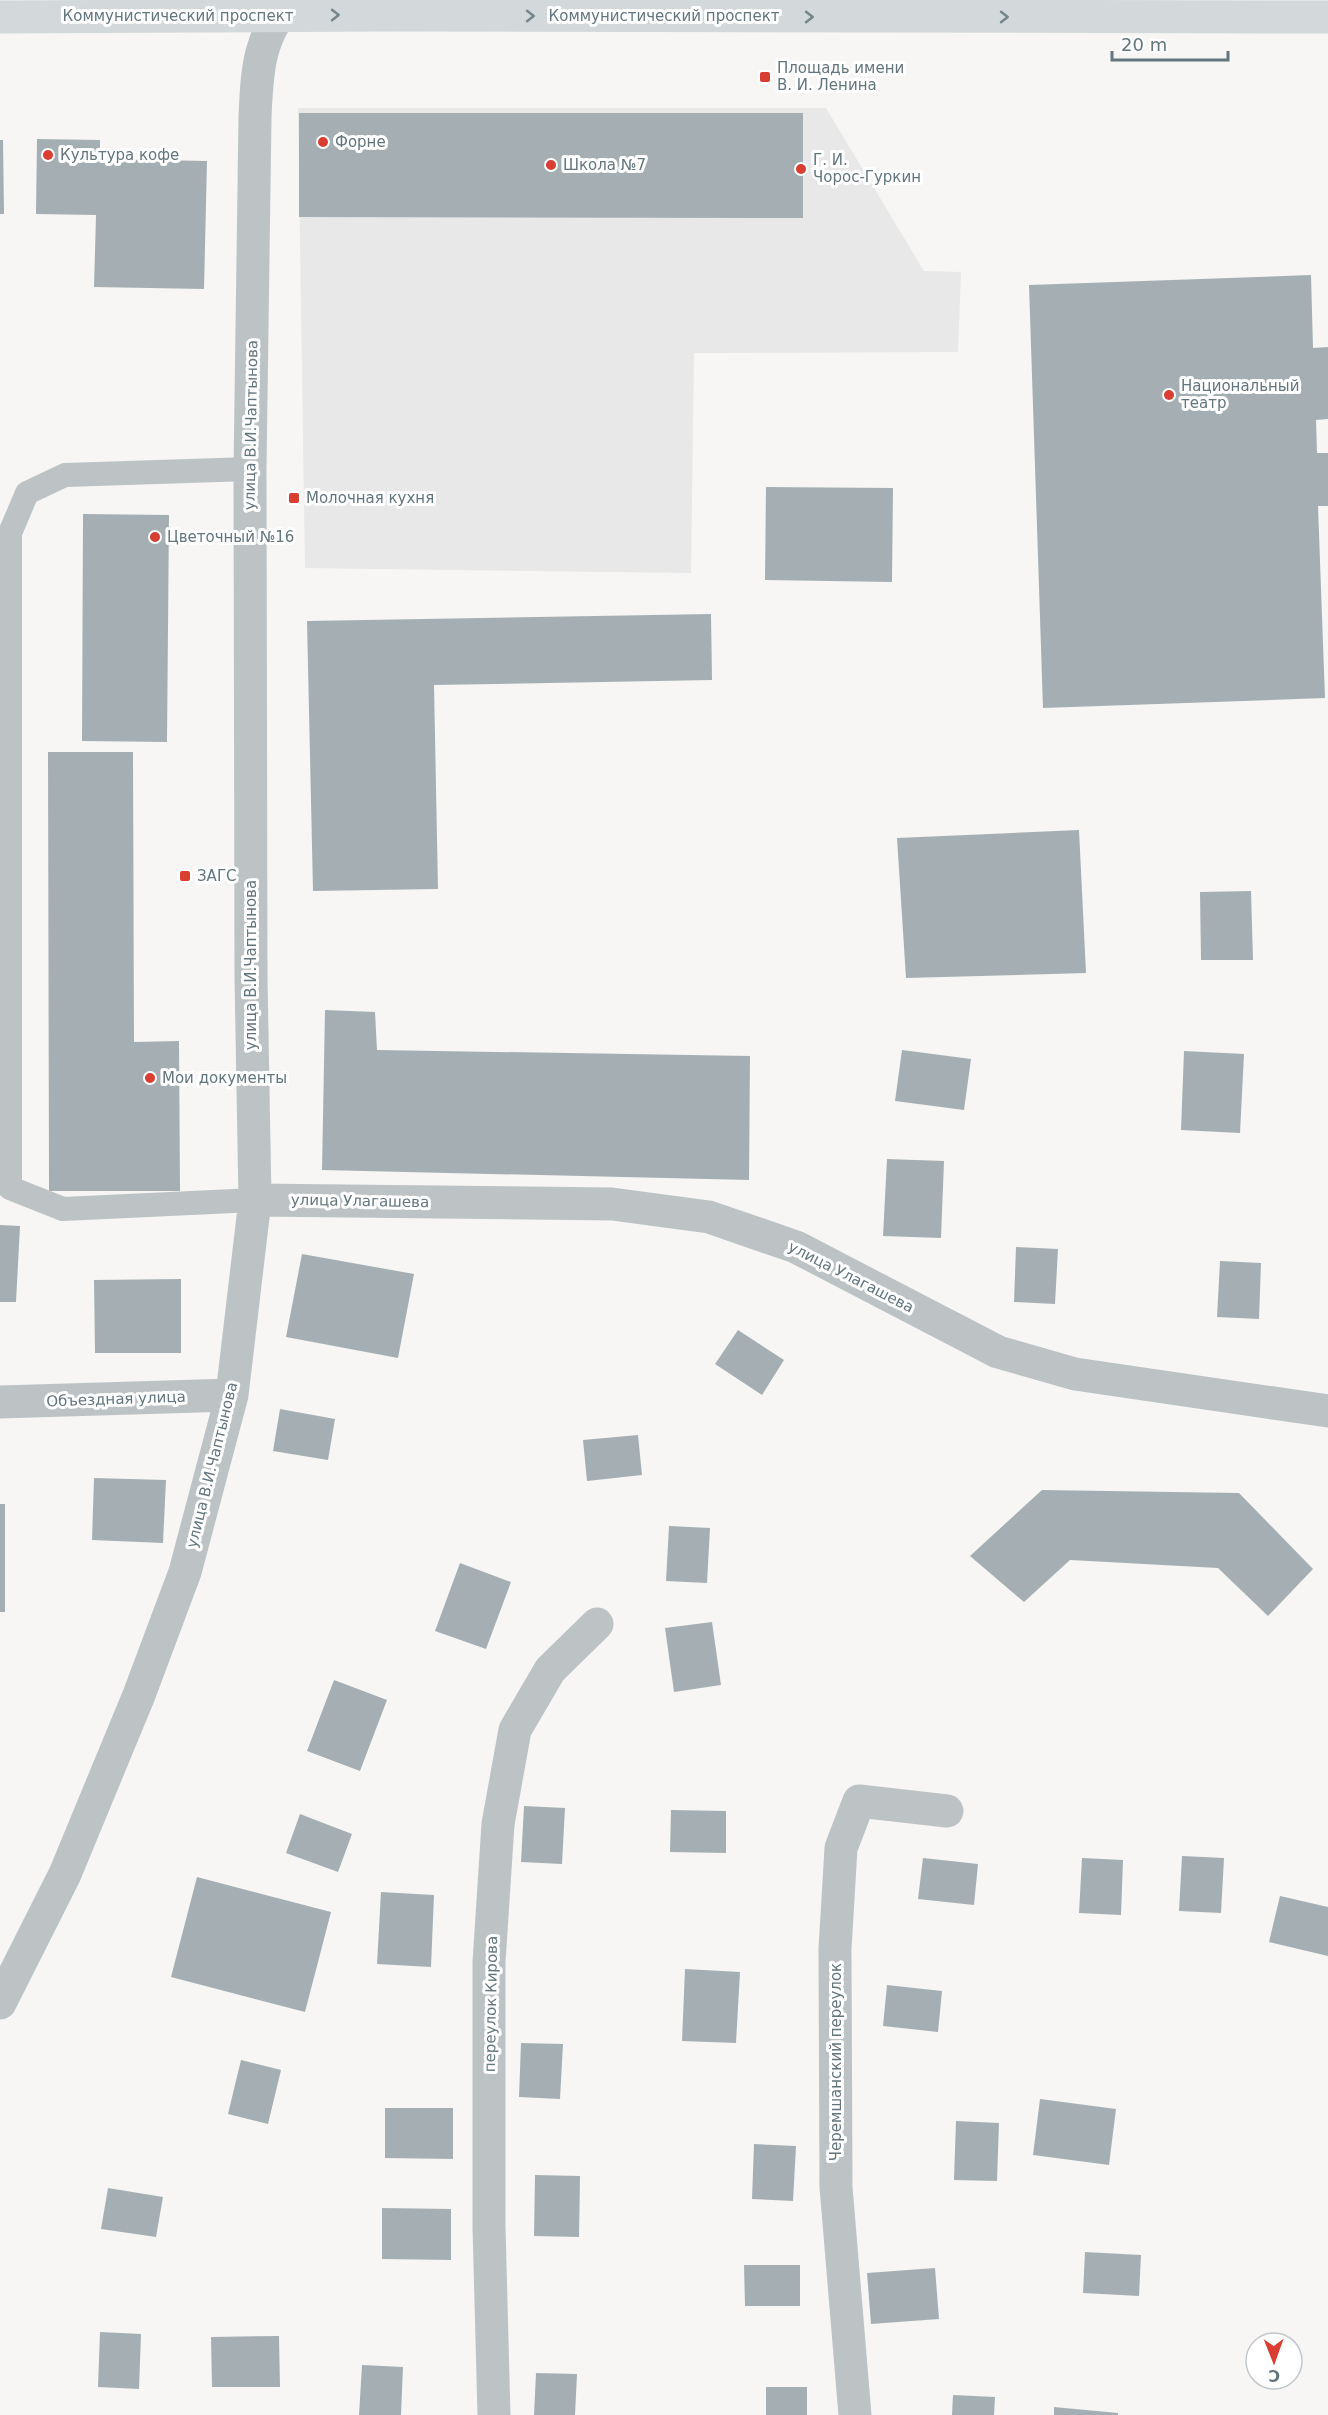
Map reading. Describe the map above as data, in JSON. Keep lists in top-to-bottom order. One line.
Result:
{"streets":{"main road":["Коммунистический проспект"],"street":["улица В.И.Чаптынова","улица Улагашева","Объездная улица","переулок Кирова","Черемшанский переулок"]},"crossings":[["Коммунистический проспект","улица В.И.Чаптынова"],["улица В.И.Чаптынова","улица Улагашева"],["улица В.И.Чаптынова","Объездная улица"]],"one_way":["Коммунистический проспект"],"places":{"transit":["Площадь имени В. И. Ленина","Молочная кухня","ЗАГС"],"other":["Форне","Культура кофе","Школа №7","Г. И. Чорос-Гуркин","Национальный театр","Цветочный №16","Мои документы"]},"scale_bar":"20 m","north":"bottom"}
